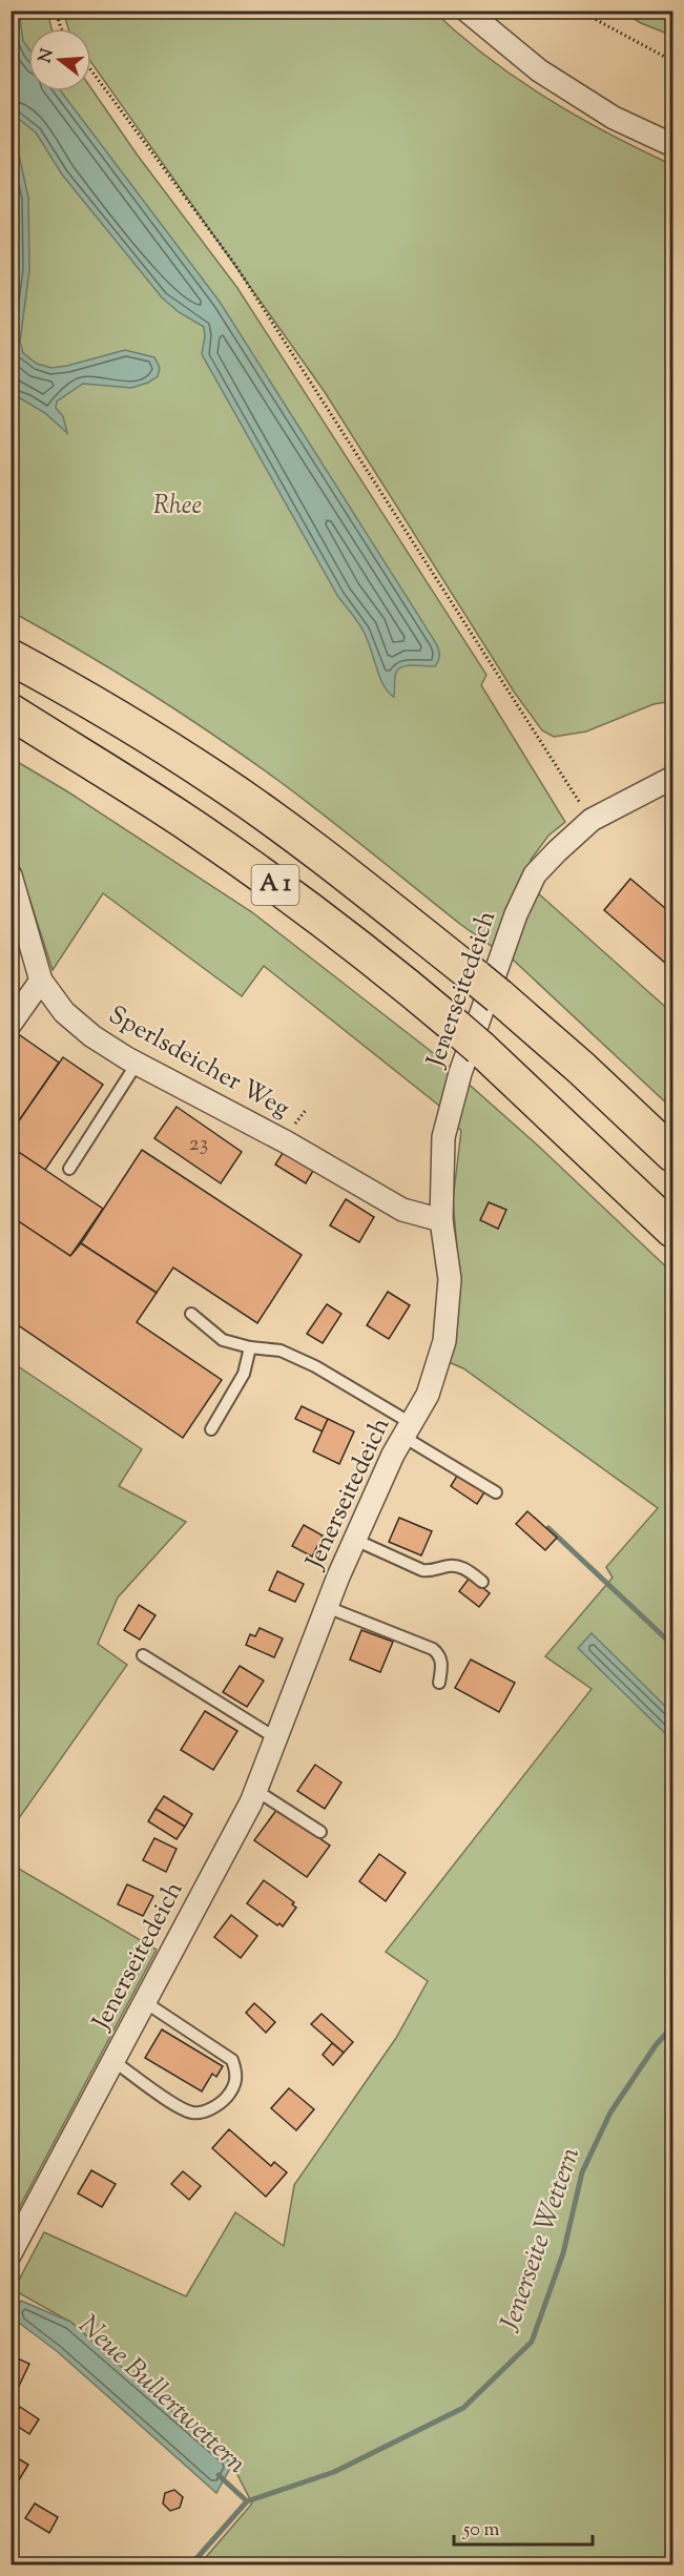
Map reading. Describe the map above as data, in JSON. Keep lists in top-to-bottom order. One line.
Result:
{"streets":{"highway":["A 1"],"street":["Jenerseitedeich","Sperlsdeicher Weg"]},"crossings":[["Jenerseitedeich","Sperlsdeicher Weg"]],"water":["Jenerseite Wettern","Neue Bullertwettern"],"parks":["Rhee"],"house_numbers":["23"],"scale_bar":"50 m","north":"left"}
